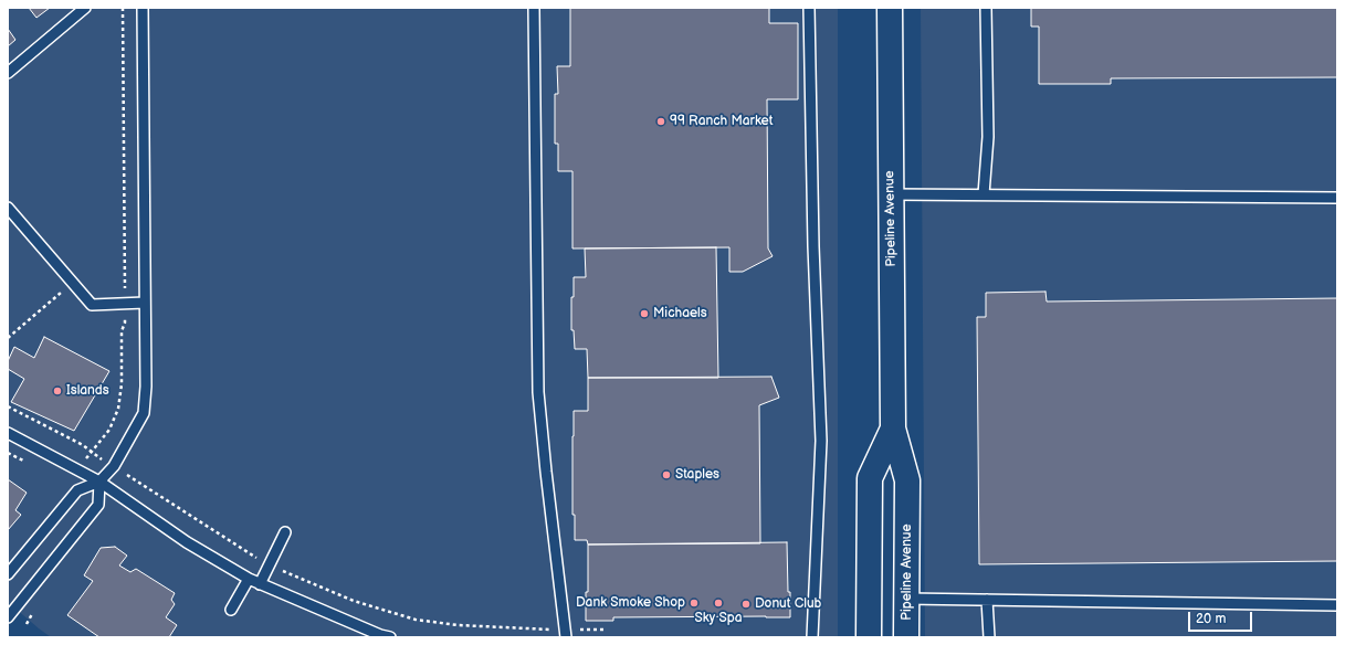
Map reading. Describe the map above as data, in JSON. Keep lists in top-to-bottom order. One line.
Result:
{"streets":{"main road":["Pipeline Avenue"]},"places":["99 Ranch Market","Michaels","Islands","Staples","Dank Smoke Shop","Sky Spa","Donut Club"],"scale_bar":"20 m"}
